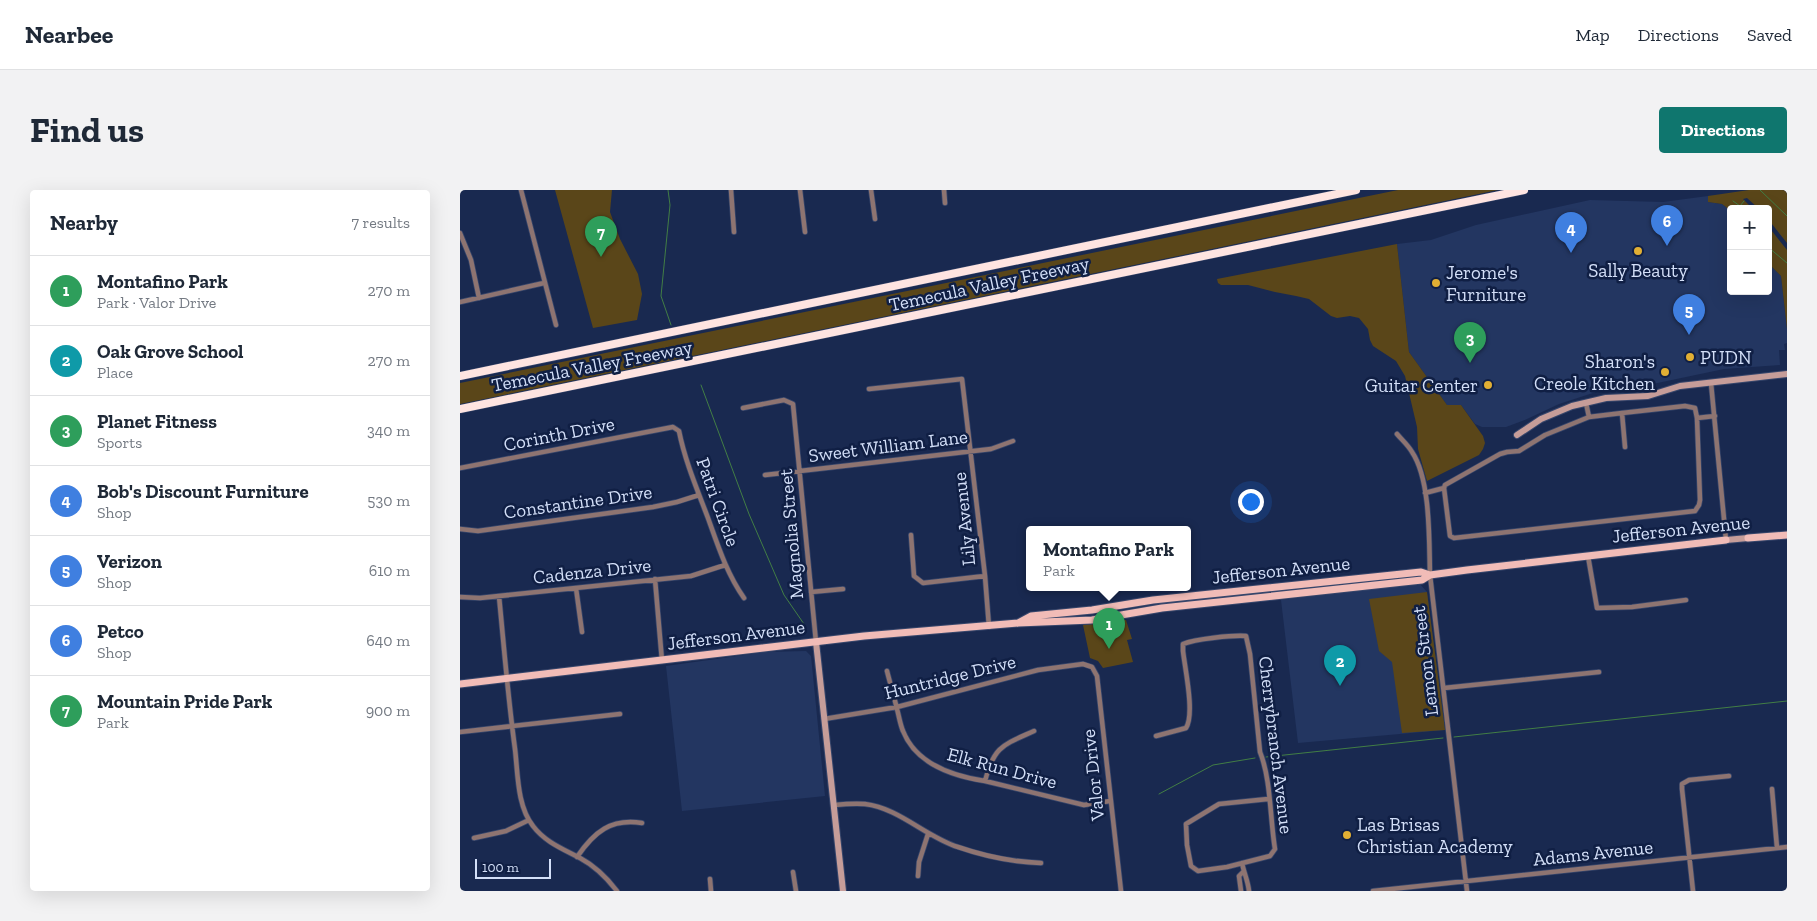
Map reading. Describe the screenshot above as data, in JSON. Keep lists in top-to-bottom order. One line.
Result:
{"streets":{"highway":["Temecula Valley Freeway"],"main road":["Jefferson Avenue"],"street":["Corinth Drive","Sweet William Lane","Constantine Drive","Patri Circle","Lily Avenue","Magnolia Street","Cadenza Drive","Lemon Street","Huntridge Drive","Cherrybranch Avenue","Elk Run Drive","Valor Drive","Adams Avenue"]},"crossings":[["Corinth Drive","Patri Circle"],["Sweet William Lane","Lily Avenue"],["Sweet William Lane","Magnolia Street"],["Constantine Drive","Patri Circle"],["Patri Circle","Cadenza Drive"],["Lily Avenue","Jefferson Avenue"],["Jefferson Avenue","Magnolia Street"],["Jefferson Avenue","Lemon Street"],["Magnolia Street","Huntridge Drive"],["Lemon Street","Adams Avenue"],["Huntridge Drive","Elk Run Drive"],["Huntridge Drive","Valor Drive"],["Elk Run Drive","Valor Drive"]],"places":["Sally Beauty","Jerome's Furniture","PUDN","Sharon's Creole Kitchen","Guitar Center","Las Brisas Christian Academy"],"scale_bar":"100 m","page":{"header":"Nearbee","nav":["Map","Directions","Saved"],"buttons":"Directions","title":"Find us","heading":["Nearby","7 results"],"map_buttons":["+","−"],"pins":["6","4","7","5","3","1","2"],"list":[{"mark":"1","name":"Montafino Park","note":"Park · Valor Drive","value":"270 m"},{"mark":"2","name":"Oak Grove School","note":"Place","value":"270 m"},{"mark":"3","name":"Planet Fitness","note":"Sports","value":"340 m"},{"mark":"4","name":"Bob's Discount Furniture","note":"Shop","value":"530 m"},{"mark":"5","name":"Verizon","note":"Shop","value":"610 m"},{"mark":"6","name":"Petco","note":"Shop","value":"640 m"},{"mark":"7","name":"Mountain Pride Park","note":"Park","value":"900 m"}],"popup":["Montafino Park","Park"],"scale":"100 m"}}
